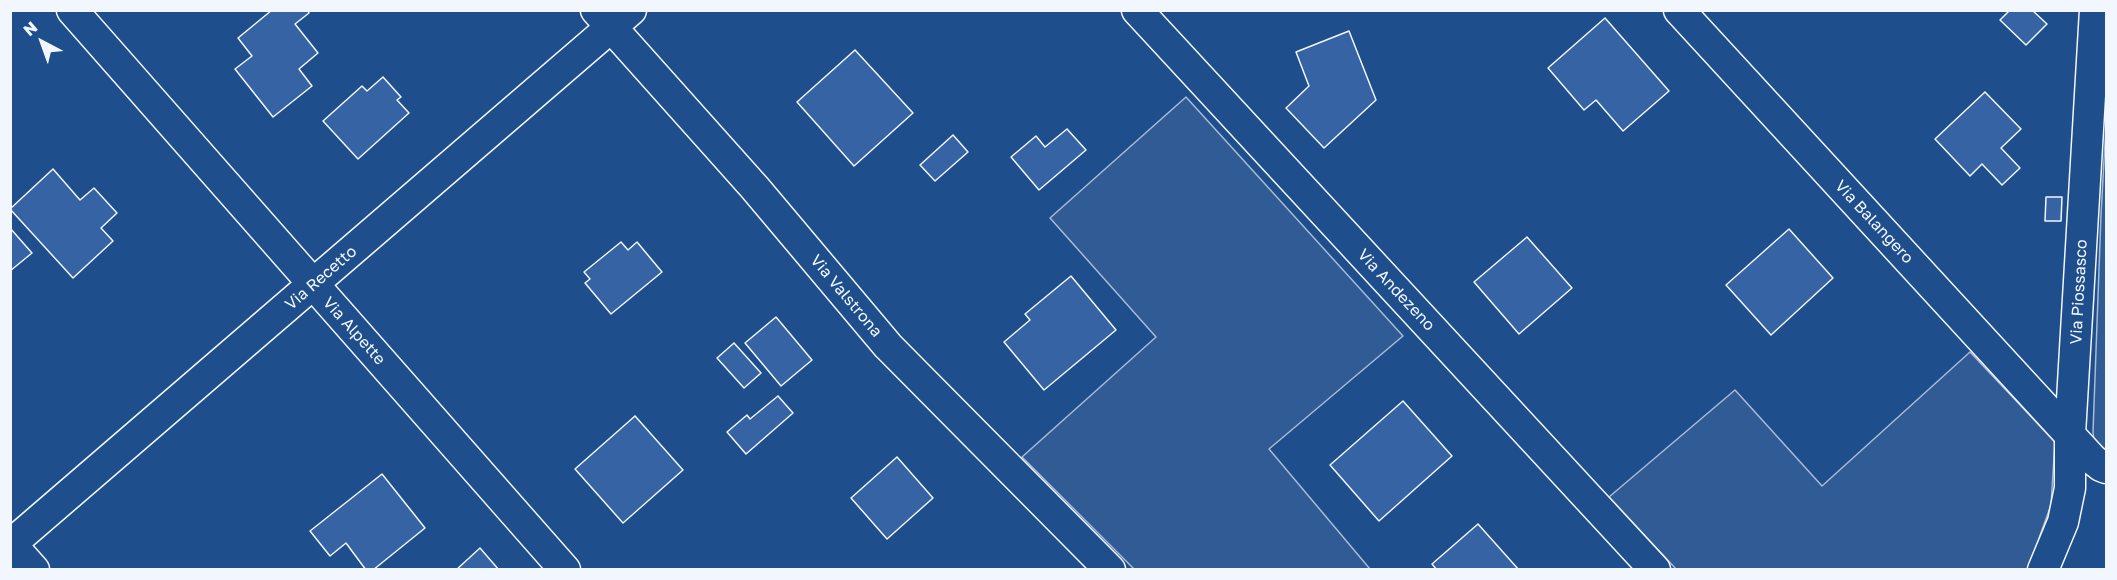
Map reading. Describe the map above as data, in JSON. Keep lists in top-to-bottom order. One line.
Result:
{"streets":{"street":["Via Balangero","Via Recetto","Via Andezeno","Via Piossasco","Via Valstrona","Via Alpette"]},"crossings":[["Via Balangero","Via Piossasco"],["Via Recetto","Via Valstrona"],["Via Recetto","Via Alpette"]],"north":"top left"}
